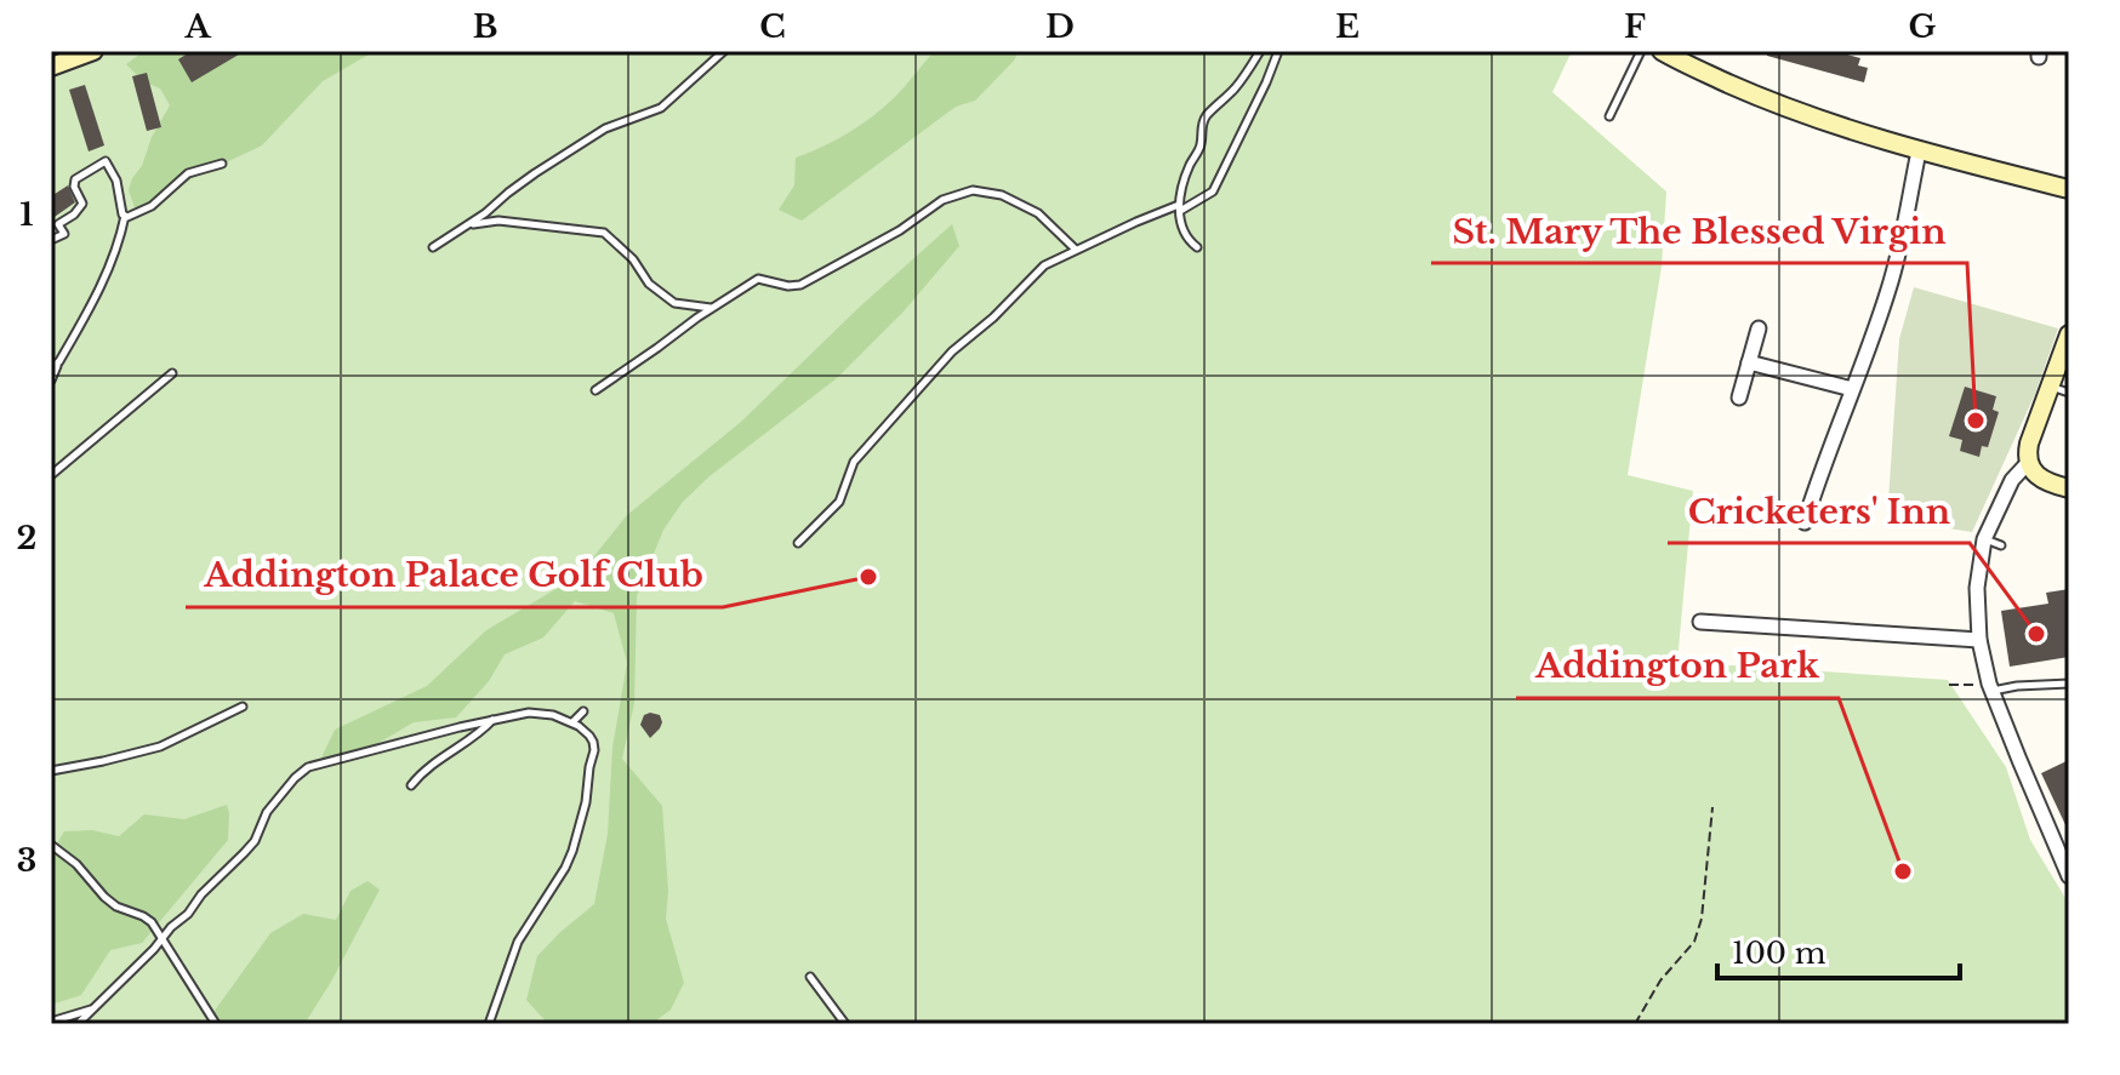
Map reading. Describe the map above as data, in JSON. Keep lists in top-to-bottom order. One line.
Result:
{"places":["St. Mary The Blessed Virgin","Addington Palace Golf Club","Cricketers' Inn","Addington Park"],"scale_bar":"100 m","grid":{"columns":["A","B","C","D","E","F","G"],"rows":["1","2","3"]}}
